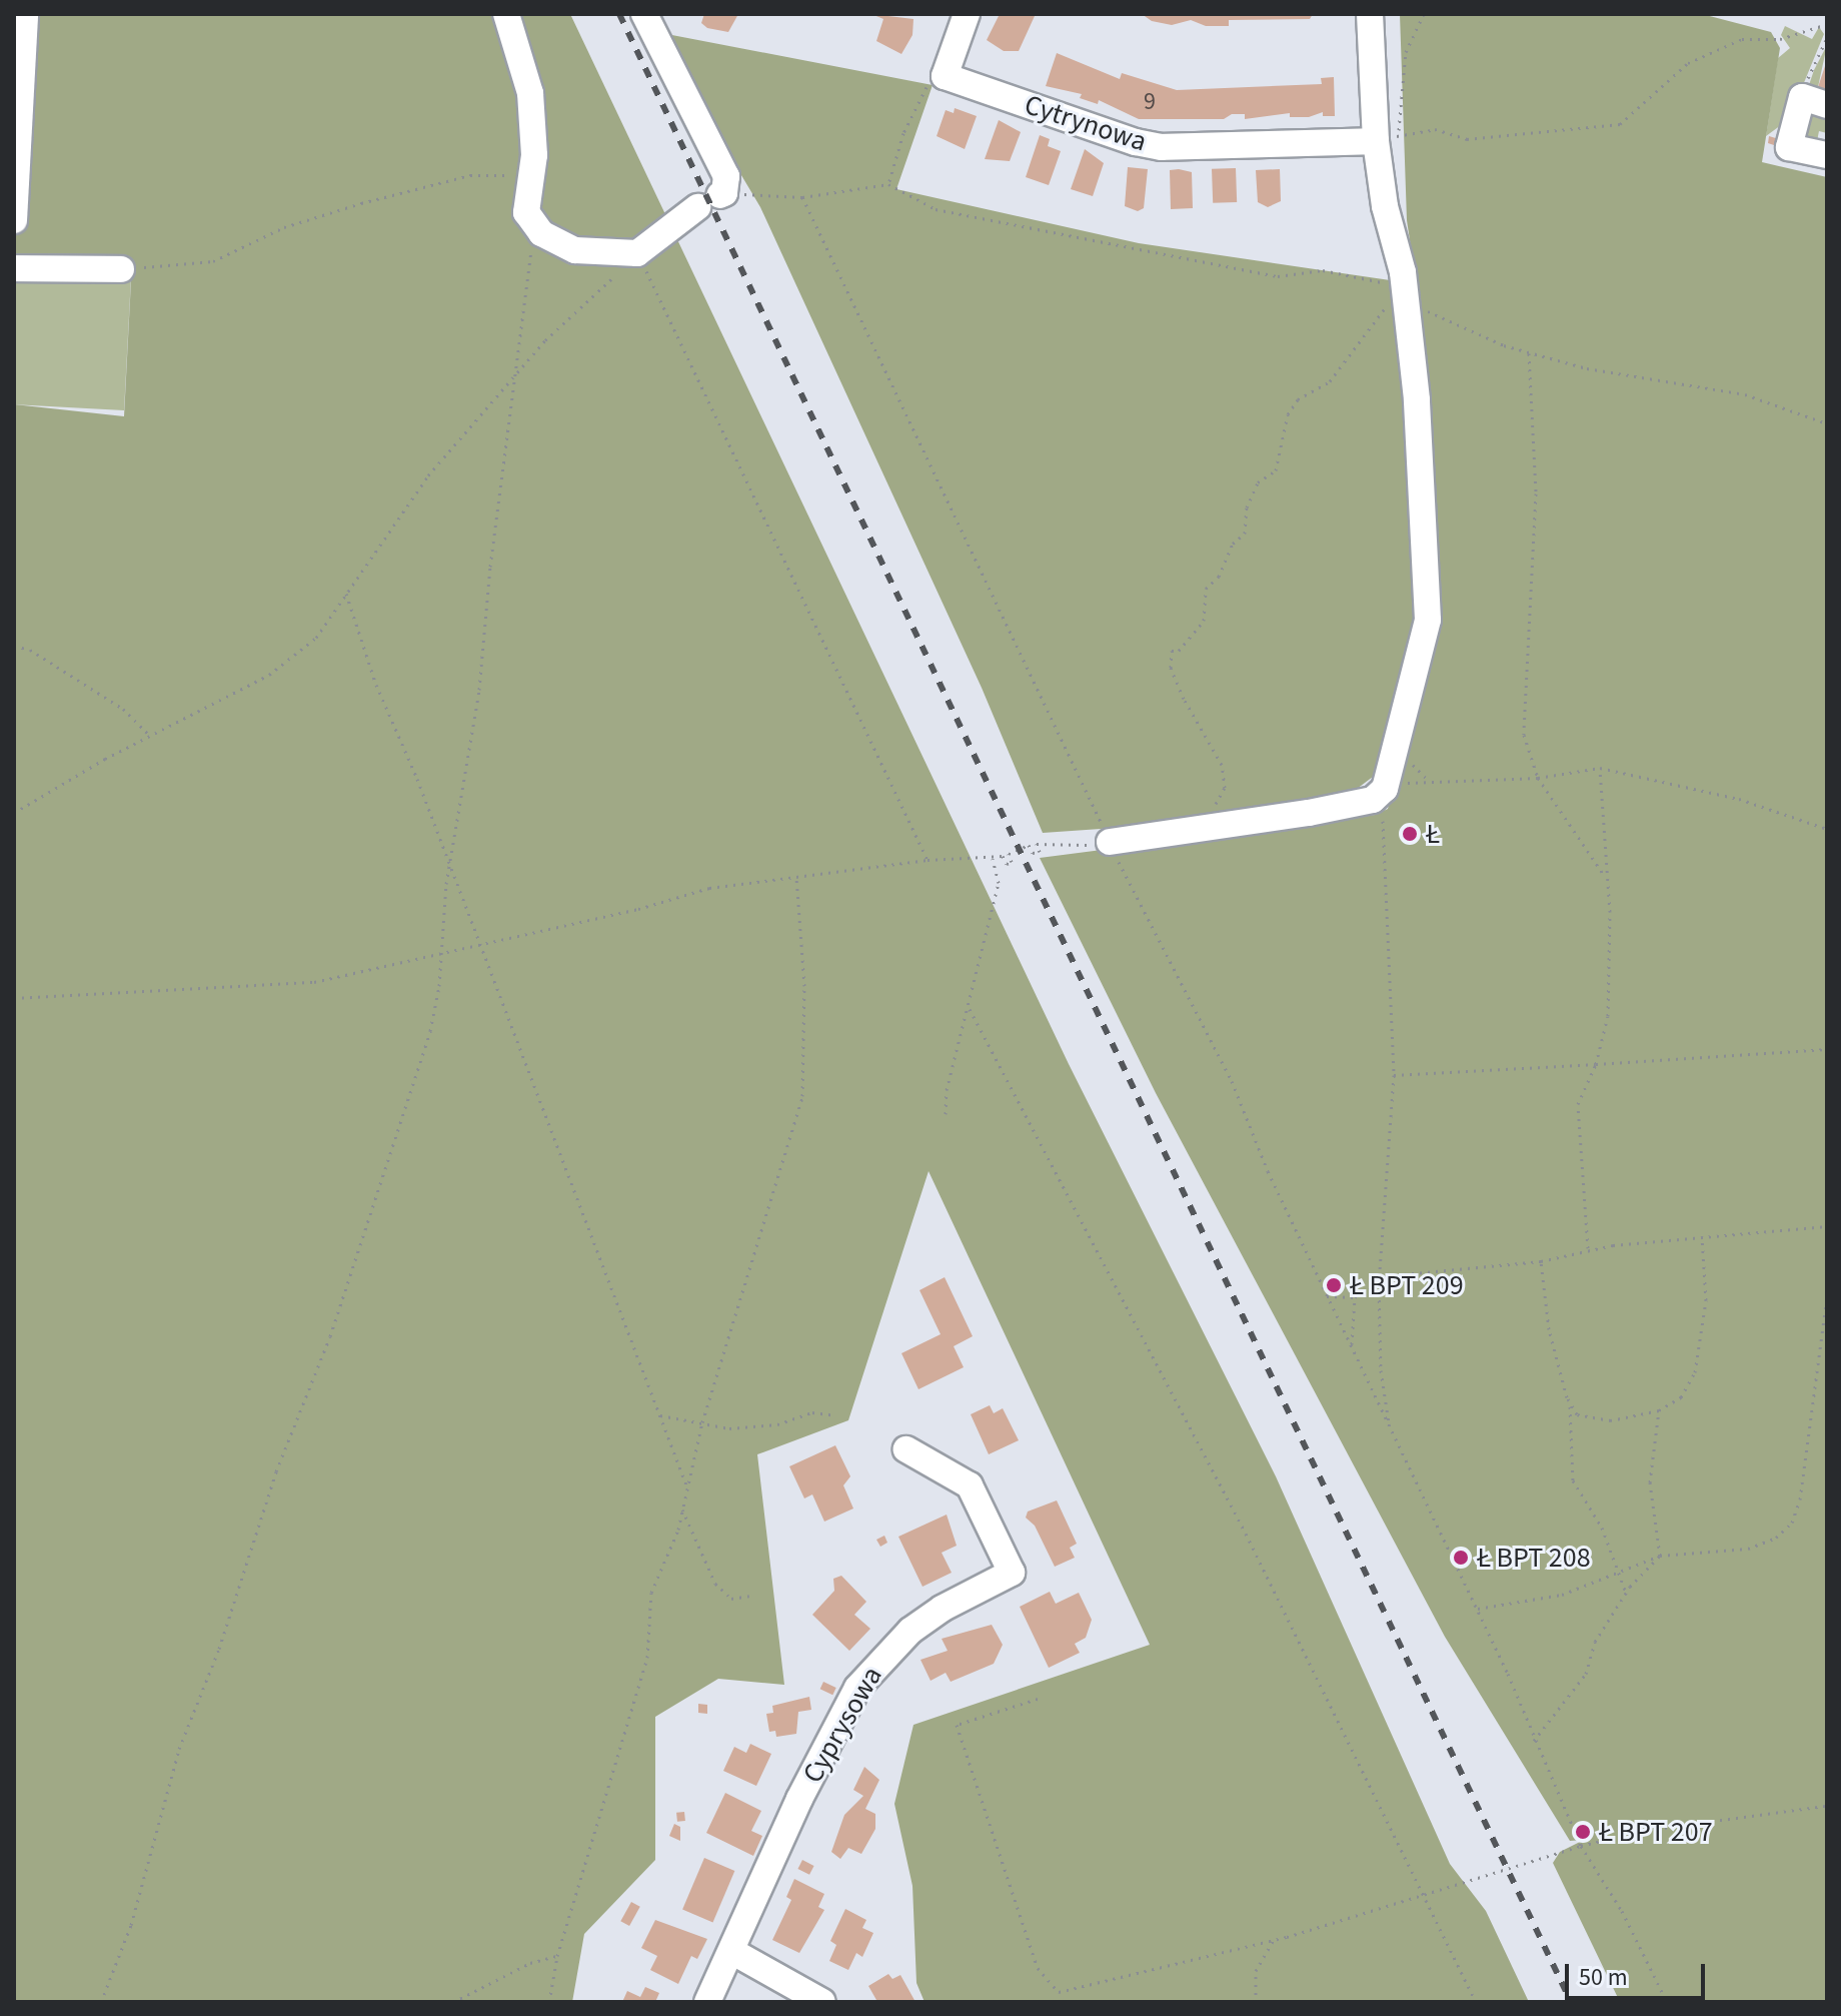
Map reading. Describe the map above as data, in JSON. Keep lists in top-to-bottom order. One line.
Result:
{"streets":{"street":["Cytrynowa","Cyprysowa"]},"places":["Ł","Ł BPT 209","Ł BPT 208","Ł BPT 207"],"house_numbers":["9"],"scale_bar":"50 m"}
